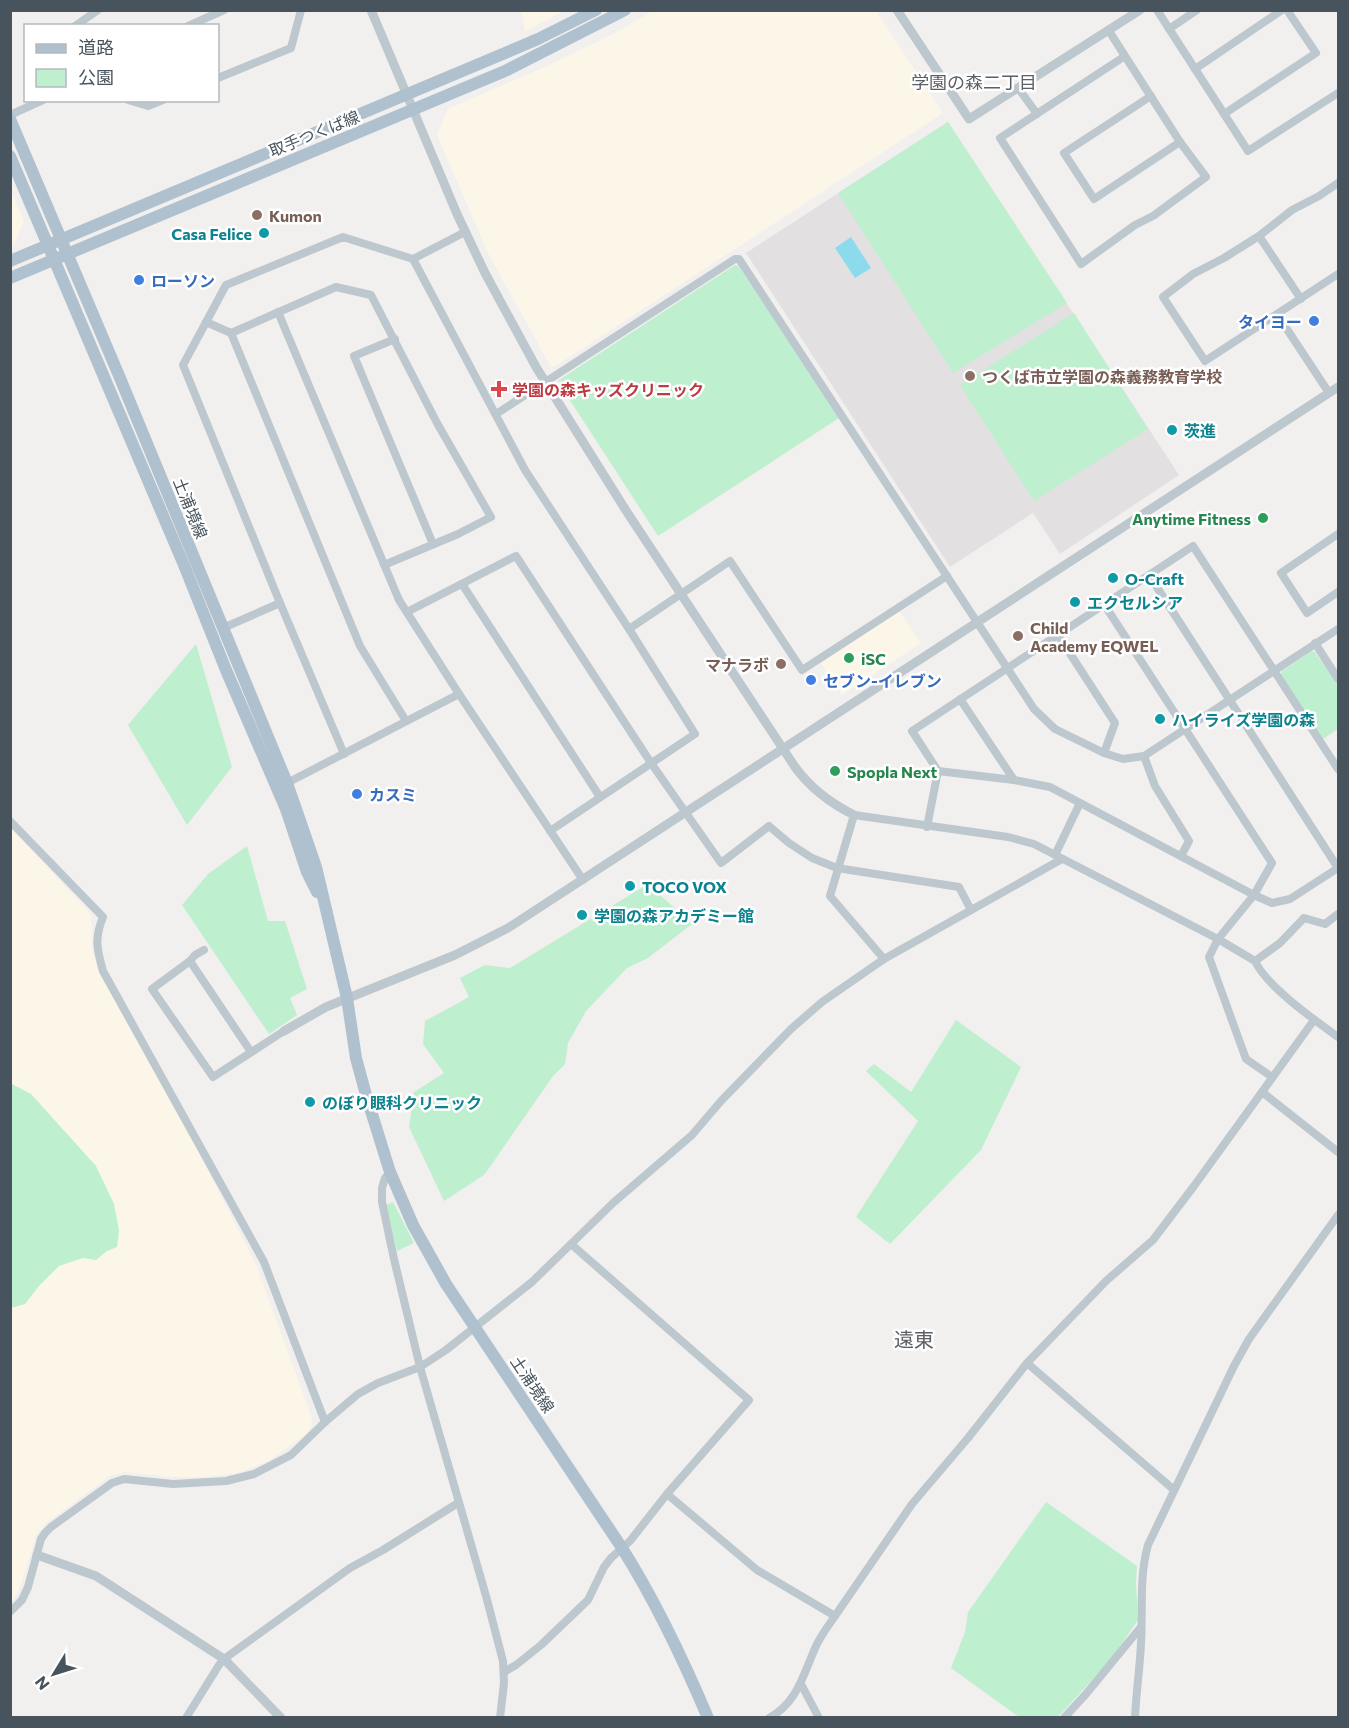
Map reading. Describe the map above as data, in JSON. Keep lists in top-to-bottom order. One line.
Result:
{"streets":{"main road":["取手つくば線","土浦境線"]},"crossings":[["取手つくば線","土浦境線"]],"districts":["学園の森二丁目","遠東"],"places":{"other":["Kumon","Casa Felice","ローソン","タイヨー","つくば市立学園の森義務教育学校","茨進","Anytime Fitness","O-Craft","エクセルシア","Child Academy EQWEL","iSC","マナラボ","セブン-イレブン","ハイライズ学園の森","Spopla Next","カスミ","TOCO VOX","学園の森アカデミー館","のぼり眼科クリニック"],"health":["学園の森キッズクリニック"]},"legend":["道路","公園"],"north":"bottom left"}
